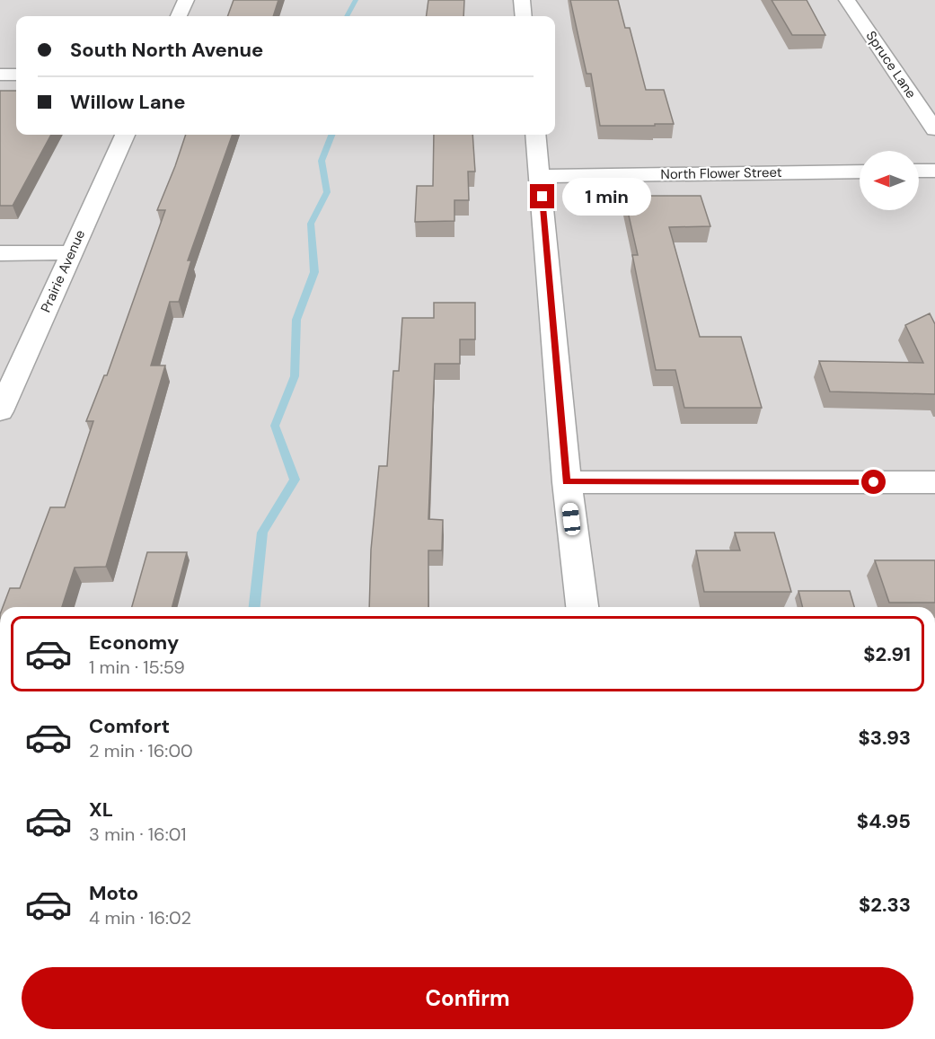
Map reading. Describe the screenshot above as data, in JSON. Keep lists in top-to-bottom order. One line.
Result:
{"streets":{"street":["Spruce Lane","North Flower Street","Prairie Avenue"]},"north":"left","page":{"banner":["South North Avenue","Willow Lane"],"bubble":"1 min","list":[{"name":"Economy","note":"1 min · 15:59","value":"$2.91"},{"name":"Comfort","note":"2 min · 16:00","value":"$3.93"},{"name":"XL","note":"3 min · 16:01","value":"$4.95"},{"name":"Moto","note":"4 min · 16:02","value":"$2.33"}],"buttons":"Confirm"}}
